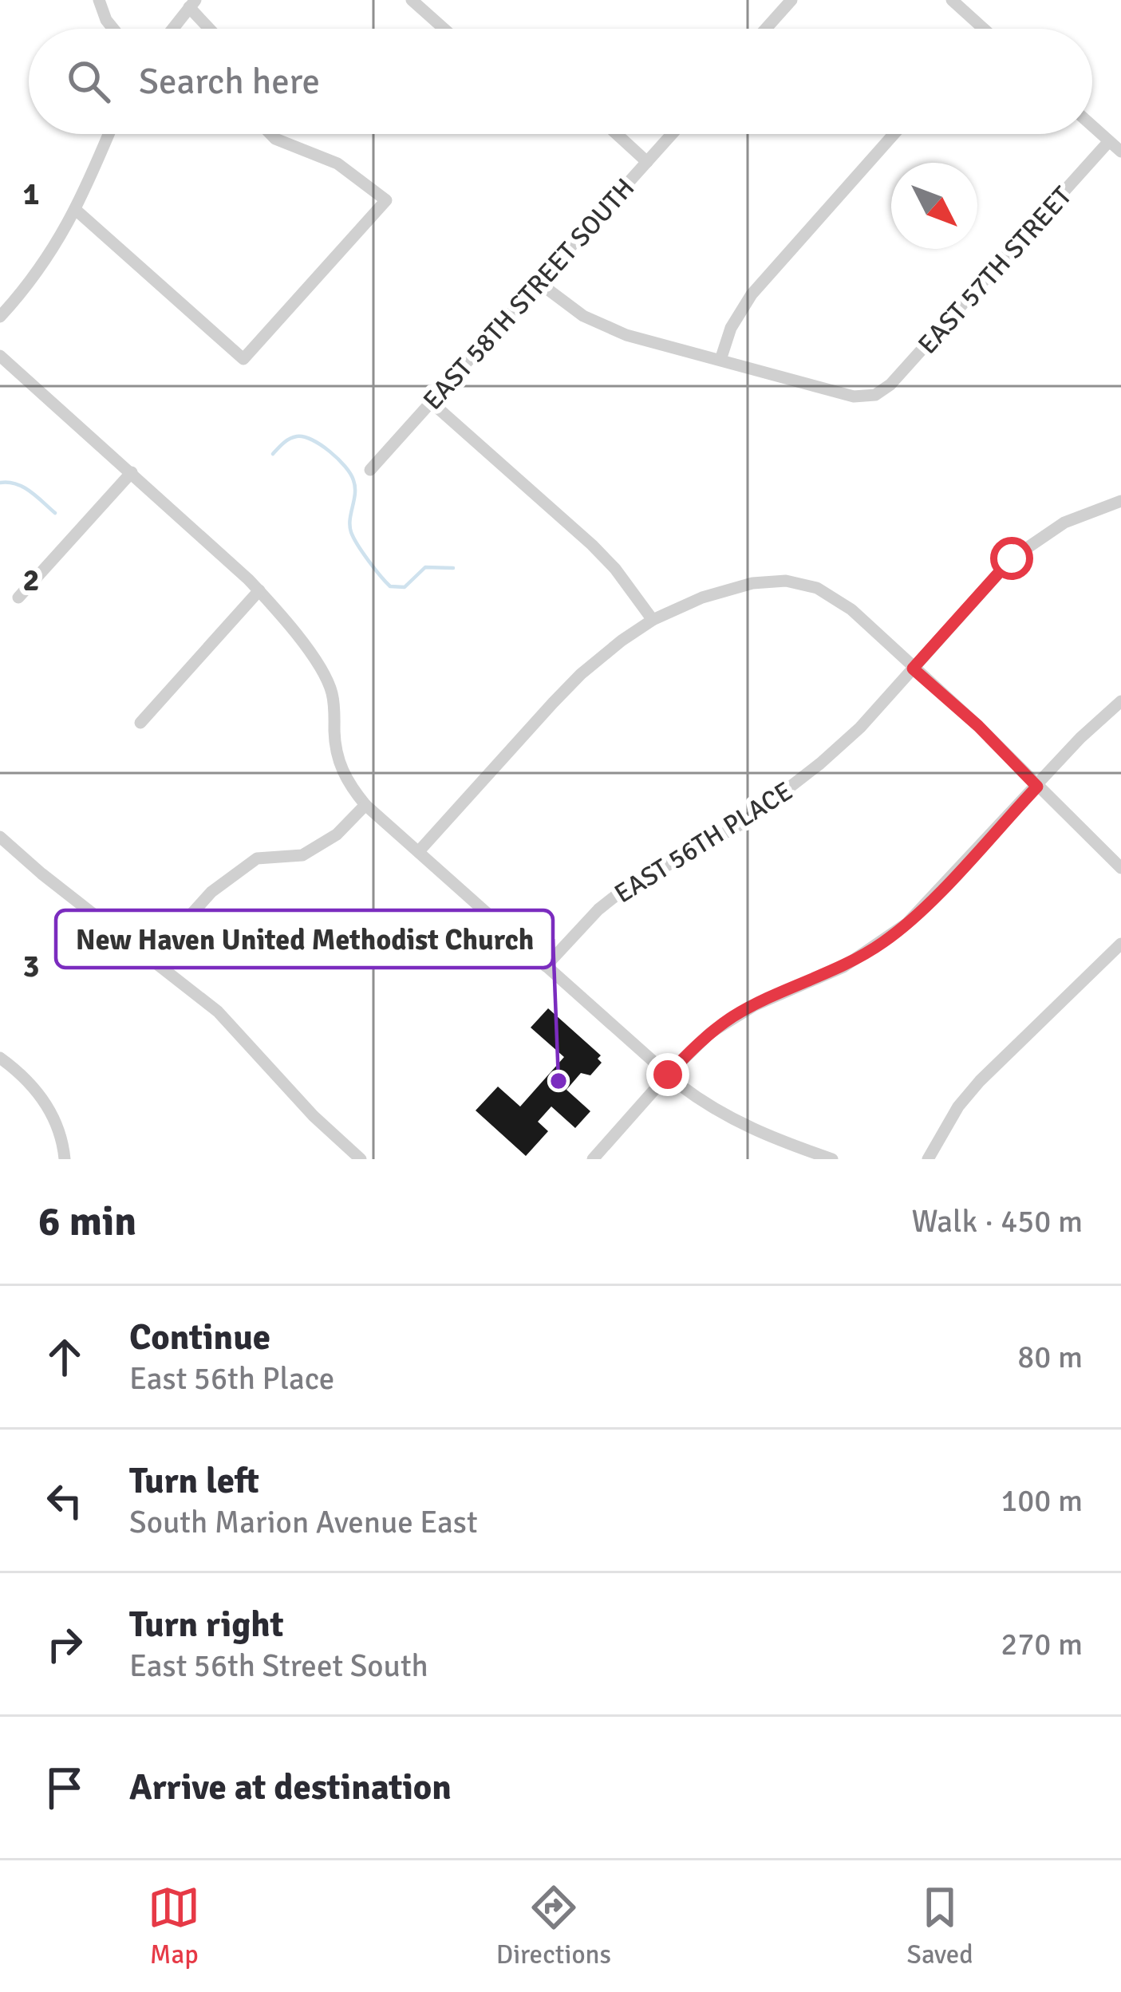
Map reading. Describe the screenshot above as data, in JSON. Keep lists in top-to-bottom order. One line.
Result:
{"streets":{"street":["EAST 57TH STREET","EAST 58TH STREET SOUTH","EAST 56TH PLACE"]},"places":["New Haven United Methodist Church"],"north":"bottom right","page":{"search":"Search here","heading":["6 min","Walk · 450 m"],"list":[["Continue","East 56th Place","80 m"],["Turn left","South Marion Avenue East","100 m"],["Turn right","East 56th Street South","270 m"],"Arrive at destination"],"nav":["Map","Directions","Saved"]},"grid":{"rows":["1","2","3"]}}
